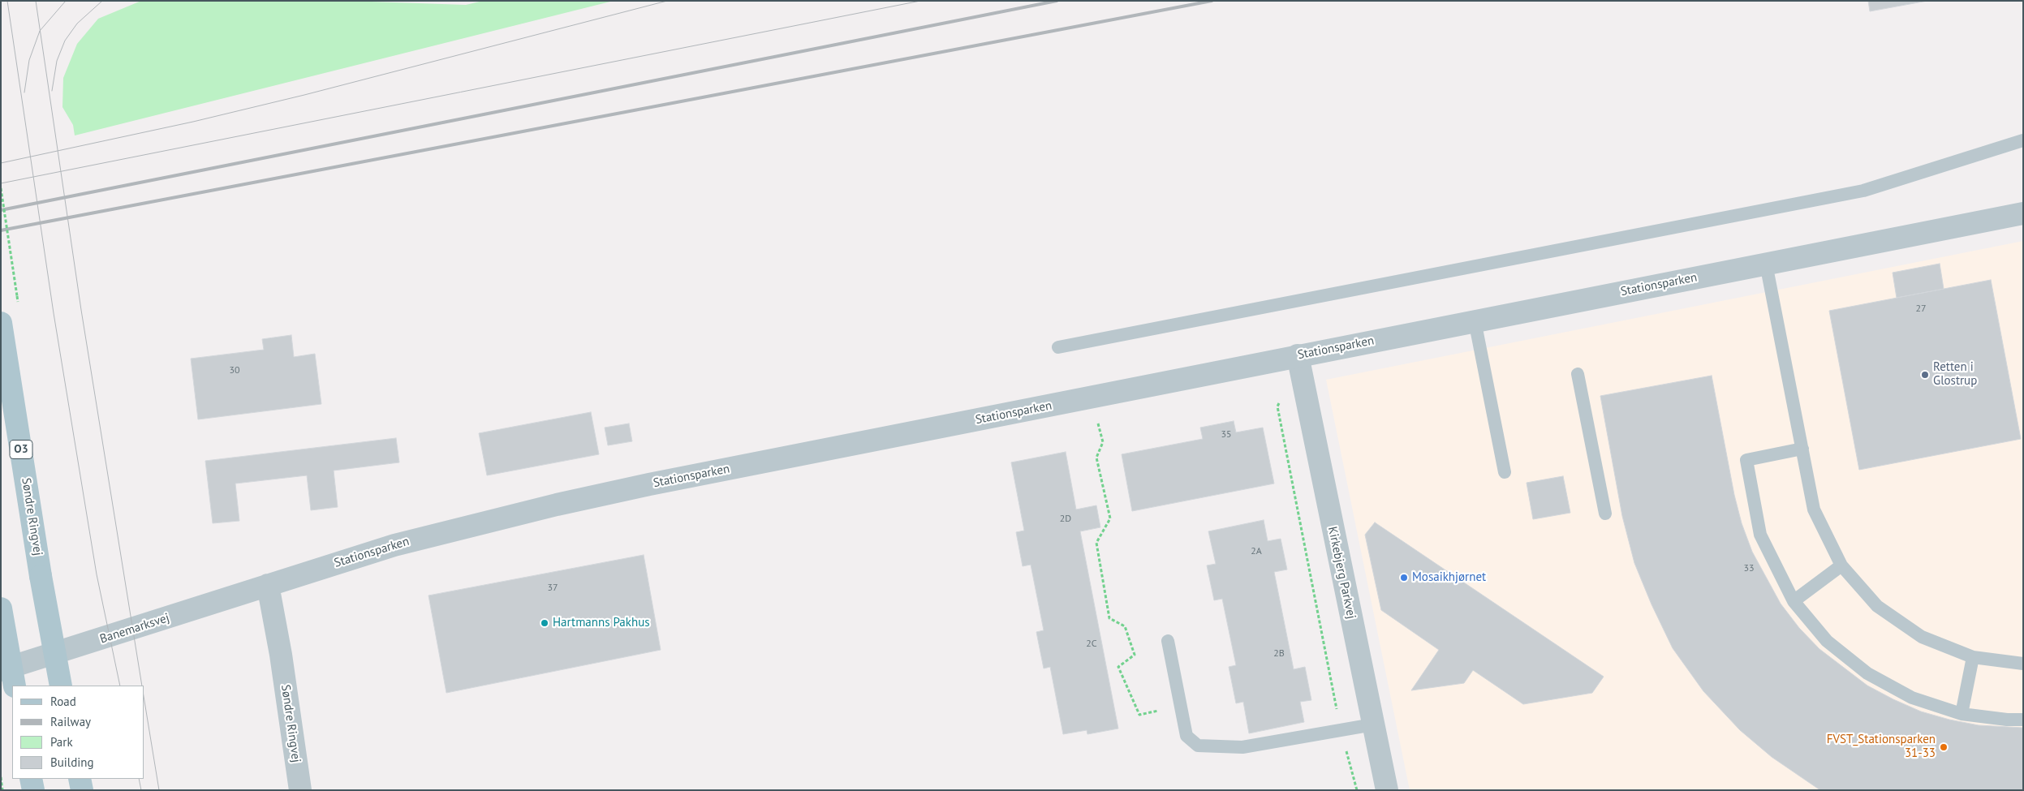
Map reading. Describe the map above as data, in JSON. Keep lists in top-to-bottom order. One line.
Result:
{"streets":{"main road":["O3","Søndre Ringvej"],"street":["Stationsparken","Kirkebjerg Parkvej","Banemarksvej"]},"crossings":[["Stationsparken","Søndre Ringvej"],["Stationsparken","Kirkebjerg Parkvej"],["Stationsparken","Banemarksvej"],["Søndre Ringvej","Banemarksvej"]],"places":["Retten i Glostrup","Mosaikhjørnet","Hartmanns Pakhus","FVST_Stationsparken 31-33"],"house_numbers":["27","30","35","2D","2A","33","37","2C","2B"],"legend":["Road","Railway","Park","Building"]}
